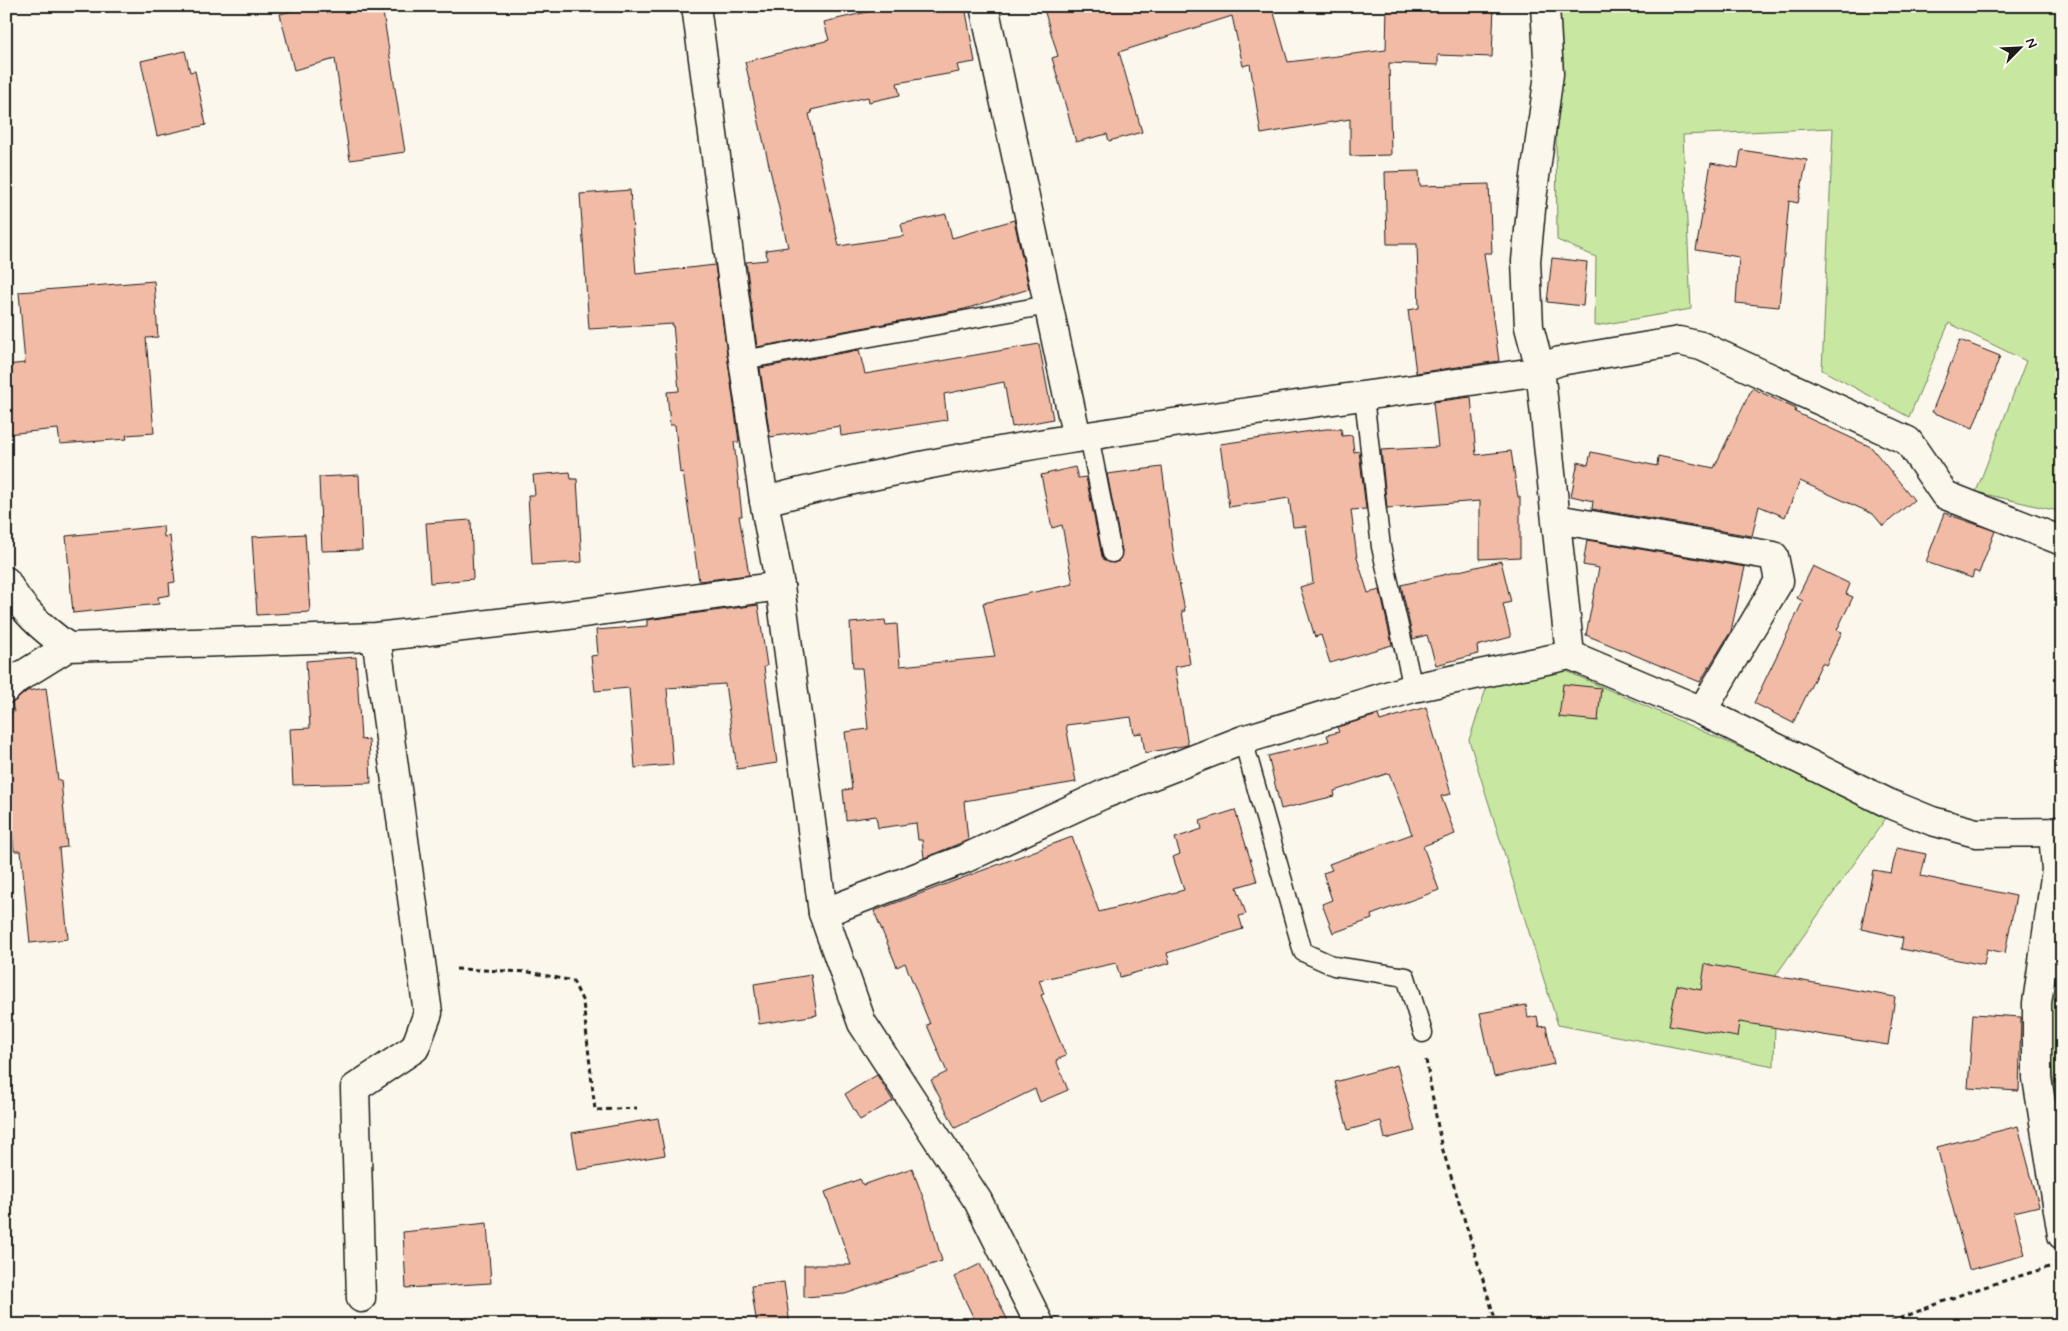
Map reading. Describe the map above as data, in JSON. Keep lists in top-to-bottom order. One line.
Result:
{"north":"top right"}
